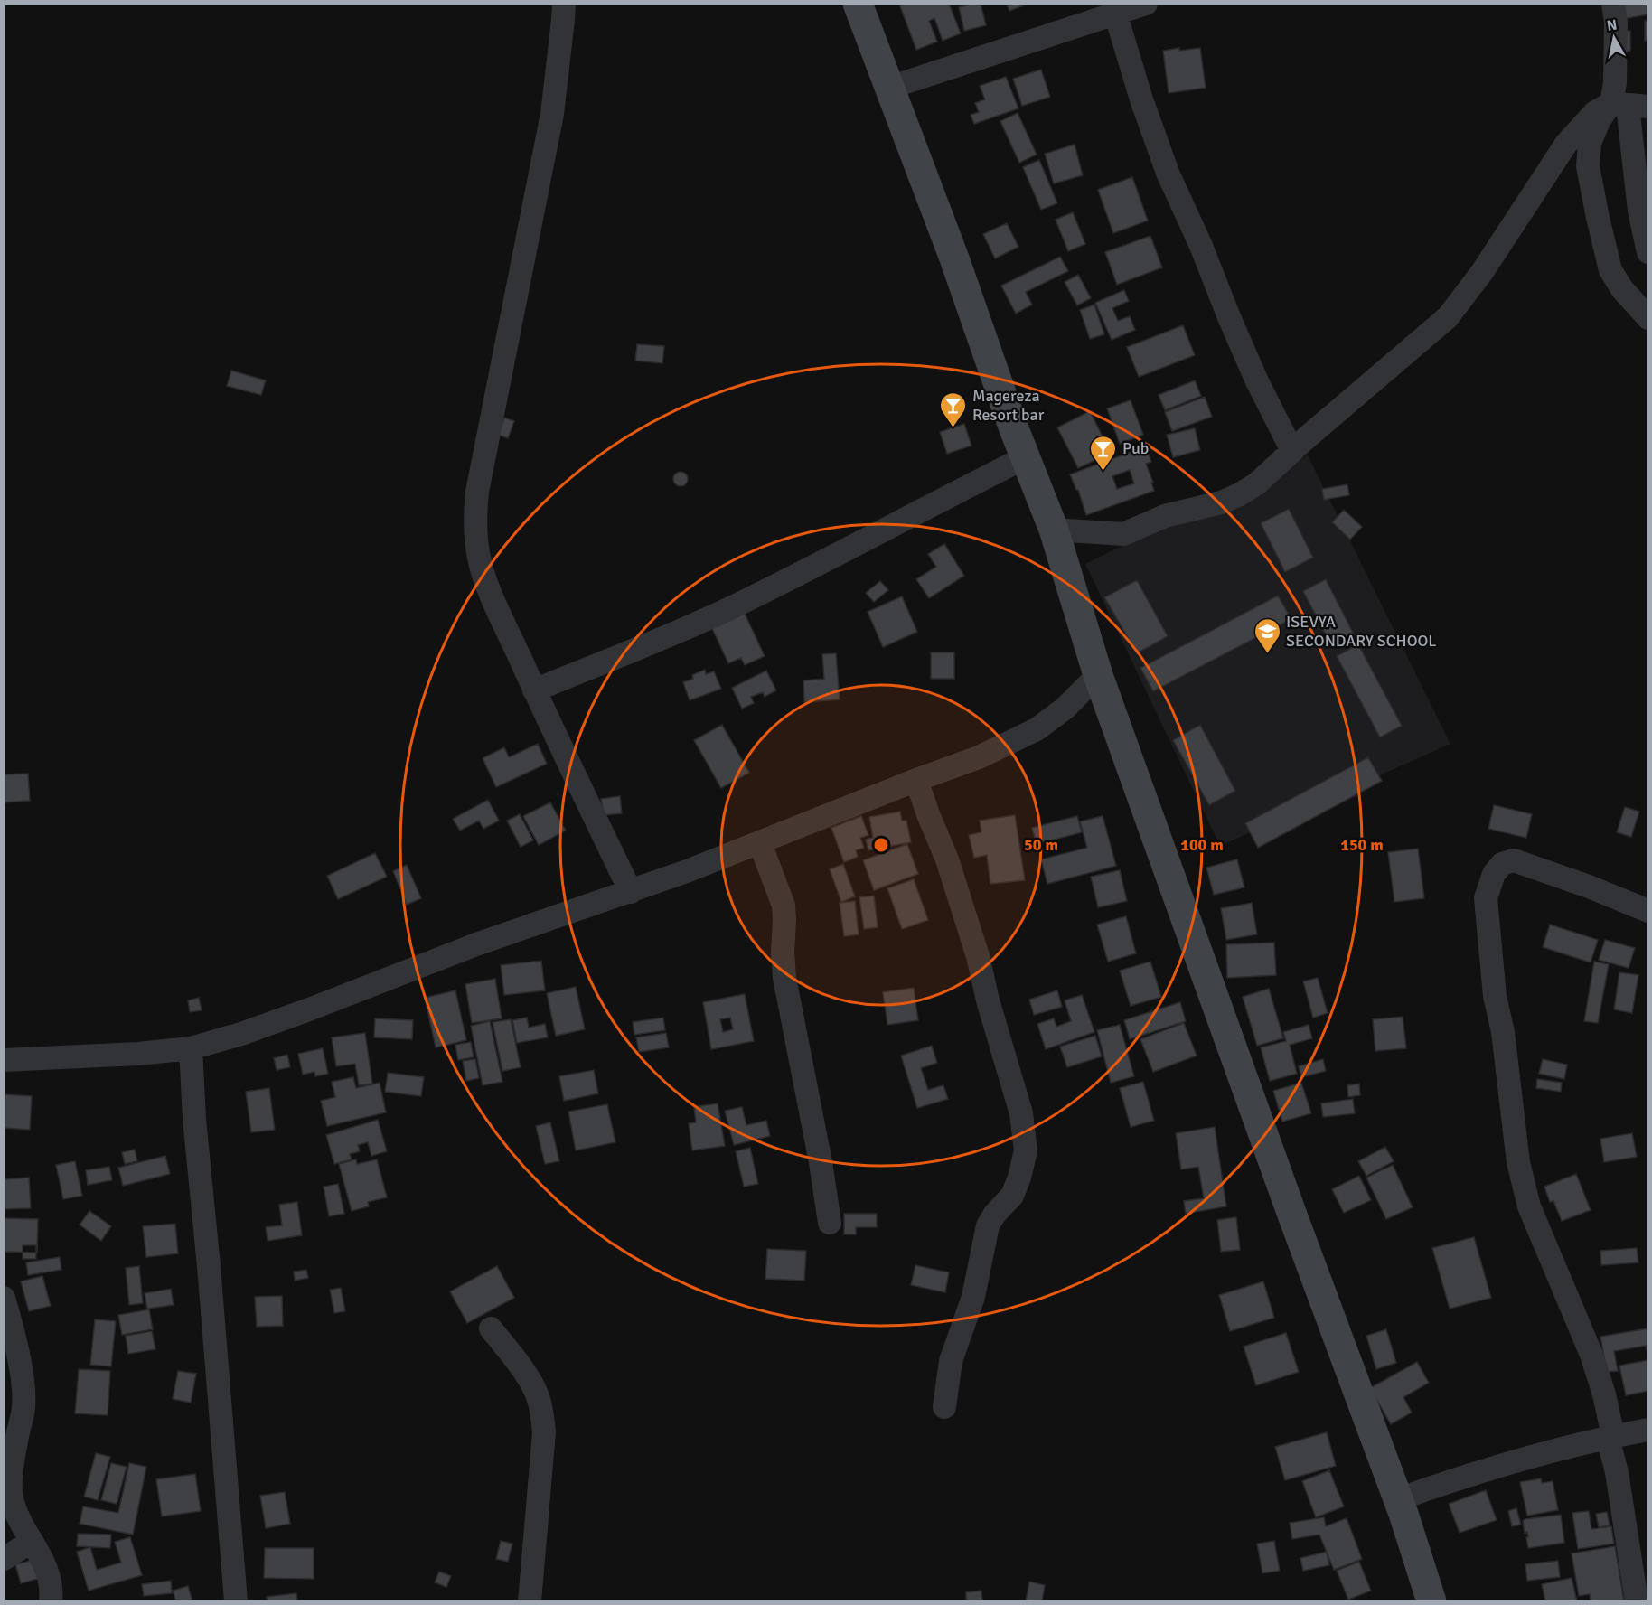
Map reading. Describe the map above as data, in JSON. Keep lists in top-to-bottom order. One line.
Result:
{"places":{"bar":["Magereza Resort bar","Pub"],"school or university":["ISEVYA SECONDARY SCHOOL"]},"north":"top","rings":["50 m","100 m","150 m"]}
